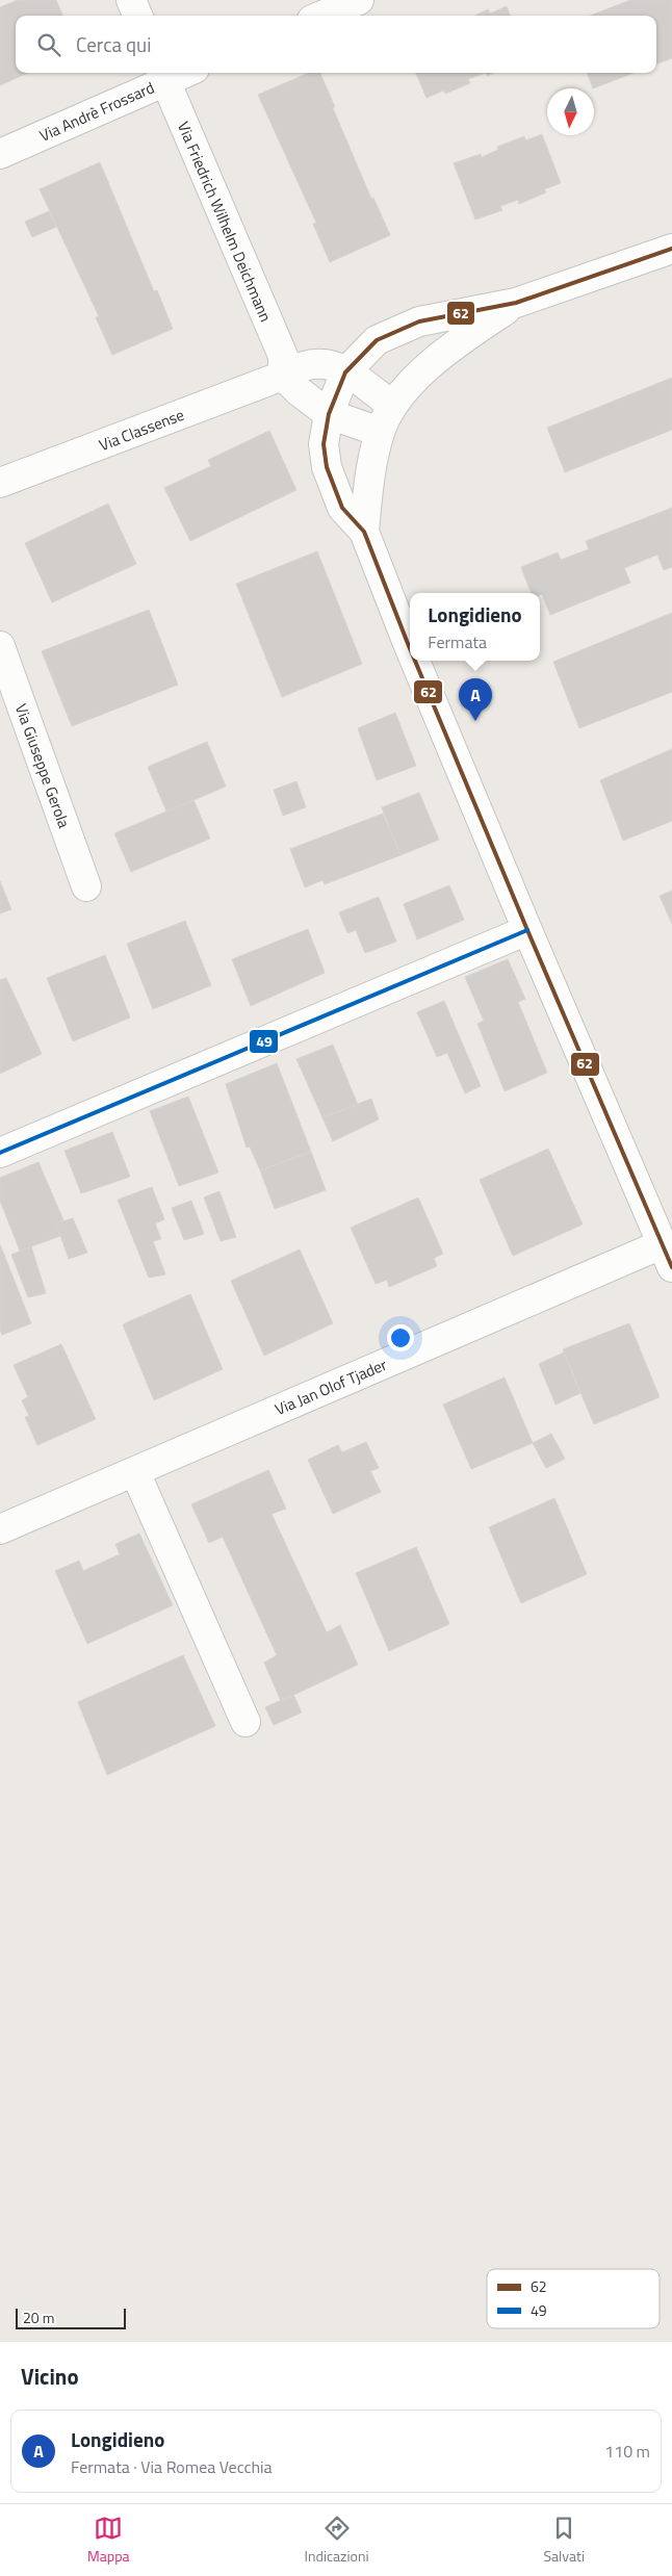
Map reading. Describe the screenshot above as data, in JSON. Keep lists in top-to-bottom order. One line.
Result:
{"streets":{"street":["Via Andrè Frossard","Via Friedrich Wilhelm Deichmann","Via Classense","Via Giuseppe Gerola","Via Jan Olof Tjader"]},"crossings":[["Via Andrè Frossard","Via Friedrich Wilhelm Deichmann"],["Via Friedrich Wilhelm Deichmann","Via Classense"]],"lines":["transit line 62","transit line 49"],"legend":["62","49"],"scale_bar":"20 m","north":"bottom","page":{"search":"Cerca qui","popup":["Longidieno","Fermata"],"pins":"A","scale":"20 m","heading":"Vicino","list":[{"mark":"A","name":"Longidieno","note":"Fermata · Via Romea Vecchia","value":"110 m"}],"nav":["Mappa","Indicazioni","Salvati"]}}
